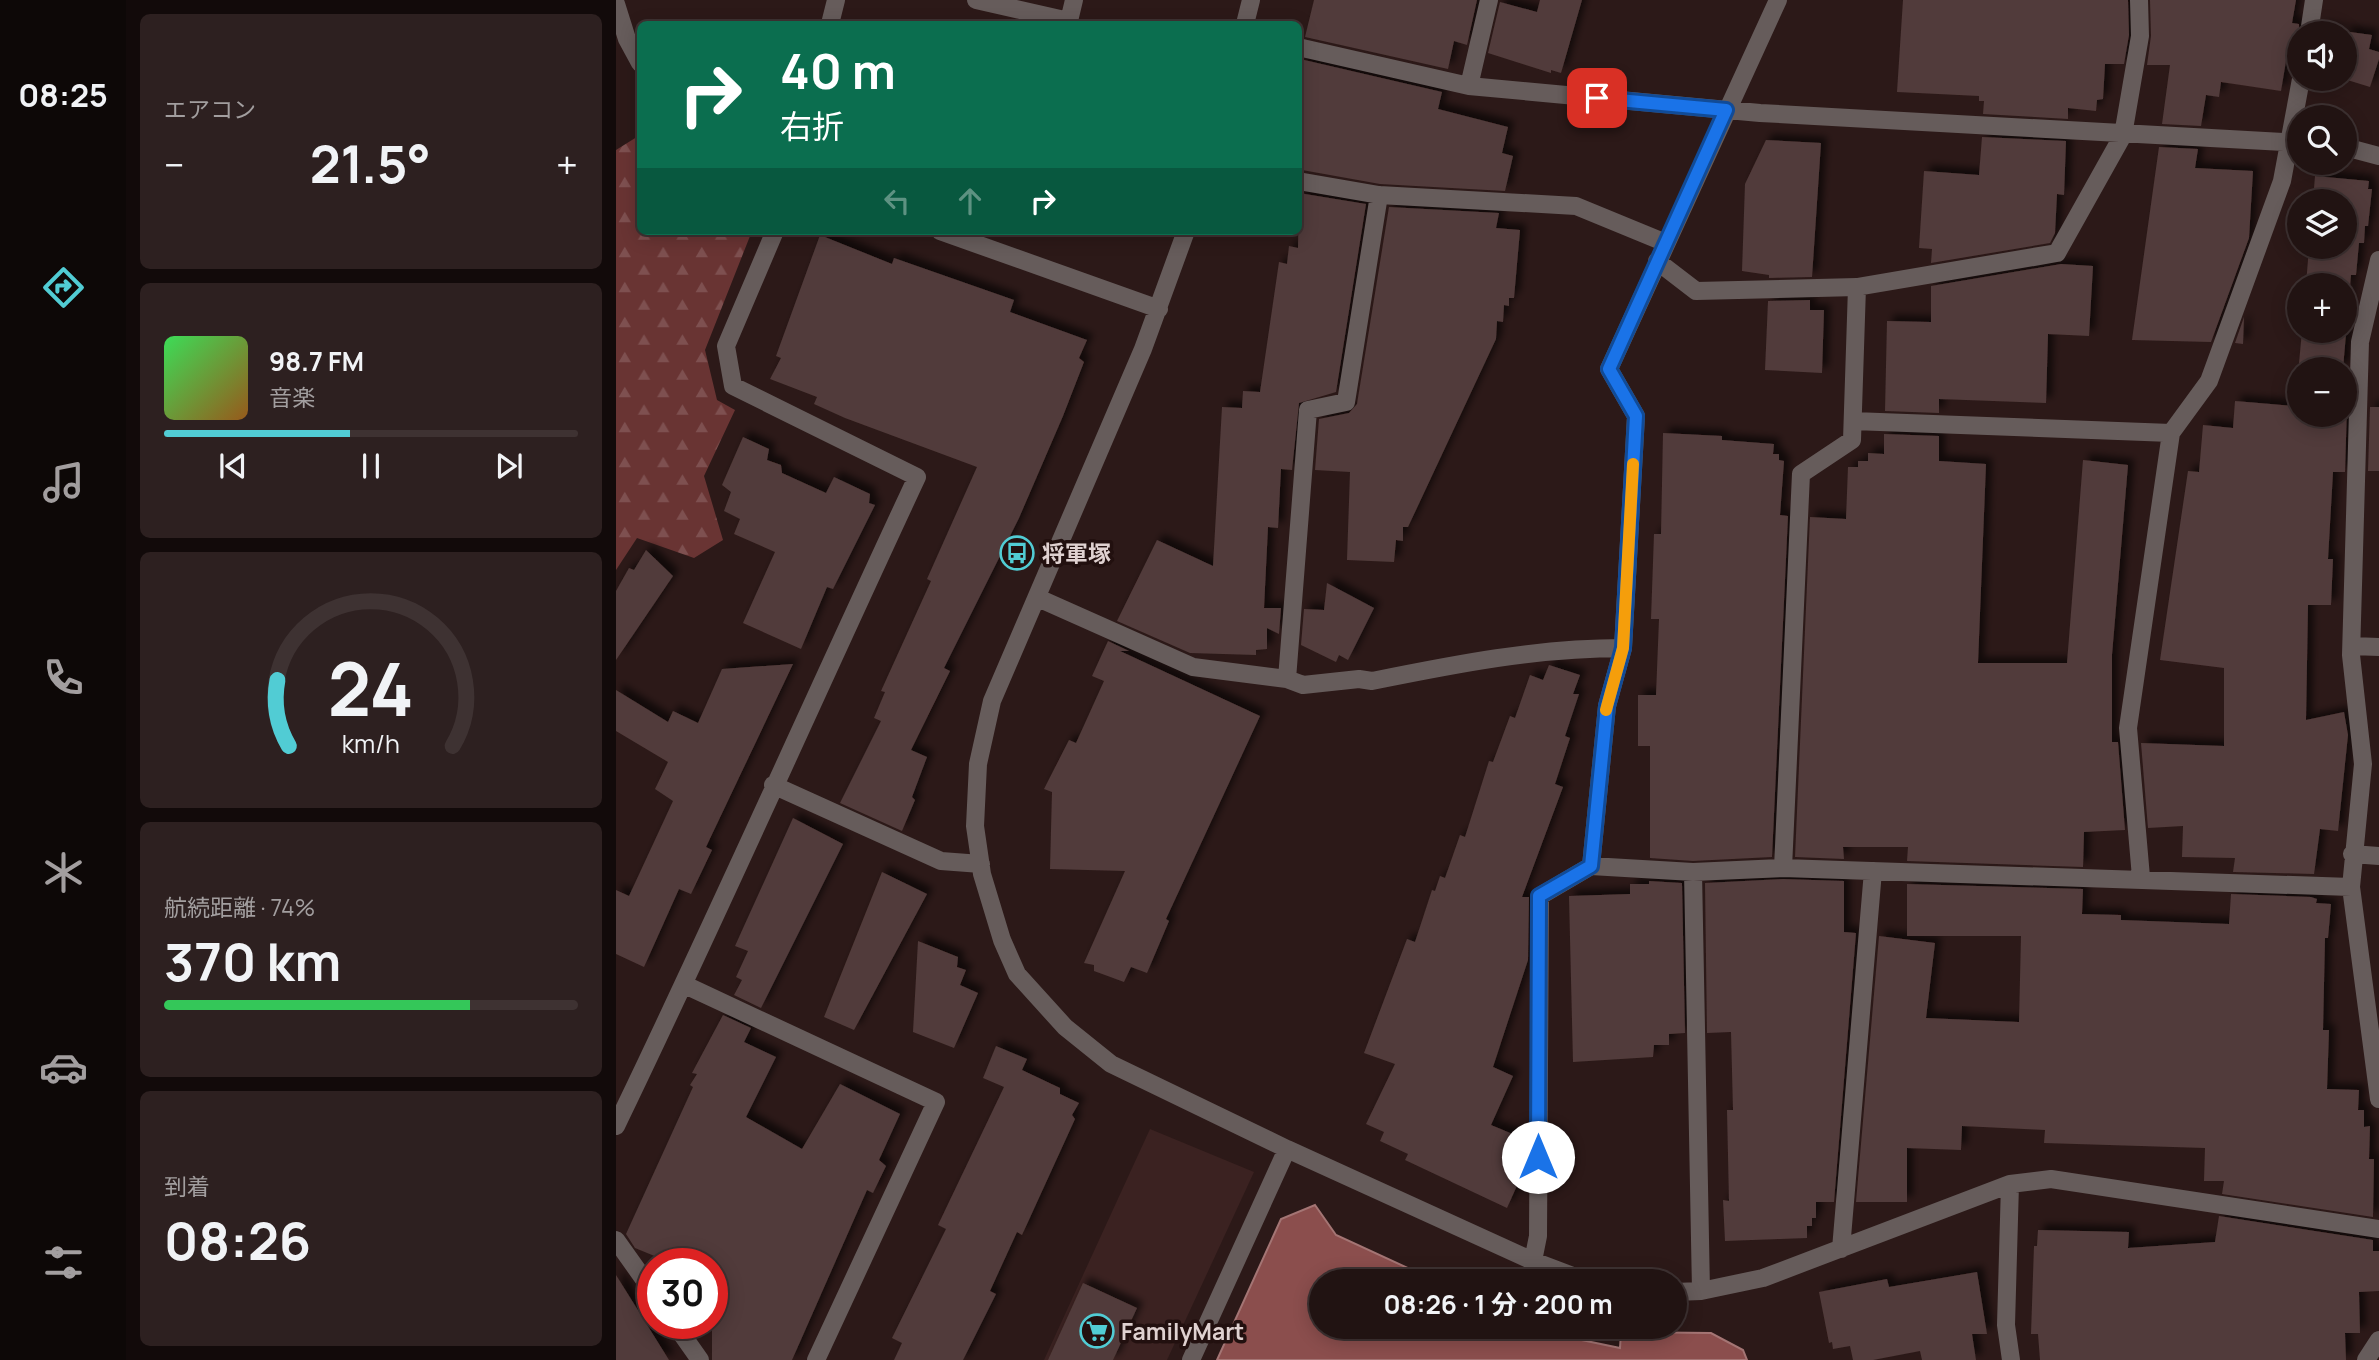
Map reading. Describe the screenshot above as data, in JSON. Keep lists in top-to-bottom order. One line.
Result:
{"places":{"bus stop":["将軍塚"],"supermarket":["FamilyMart"]},"page":{"tabs":"08:25","tile":["エアコン",["航続距離 · 74%","370 km"],["到着","08:26"]],"map_buttons":["+","−"],"turn":["40 m","右折"],"heat":["−","21.5°","+"],"song":["98.7 FM","音楽"],"limit":"30","trip":"08:26 · 1 分 · 200 m","gauge":["24","km/h"]}}
